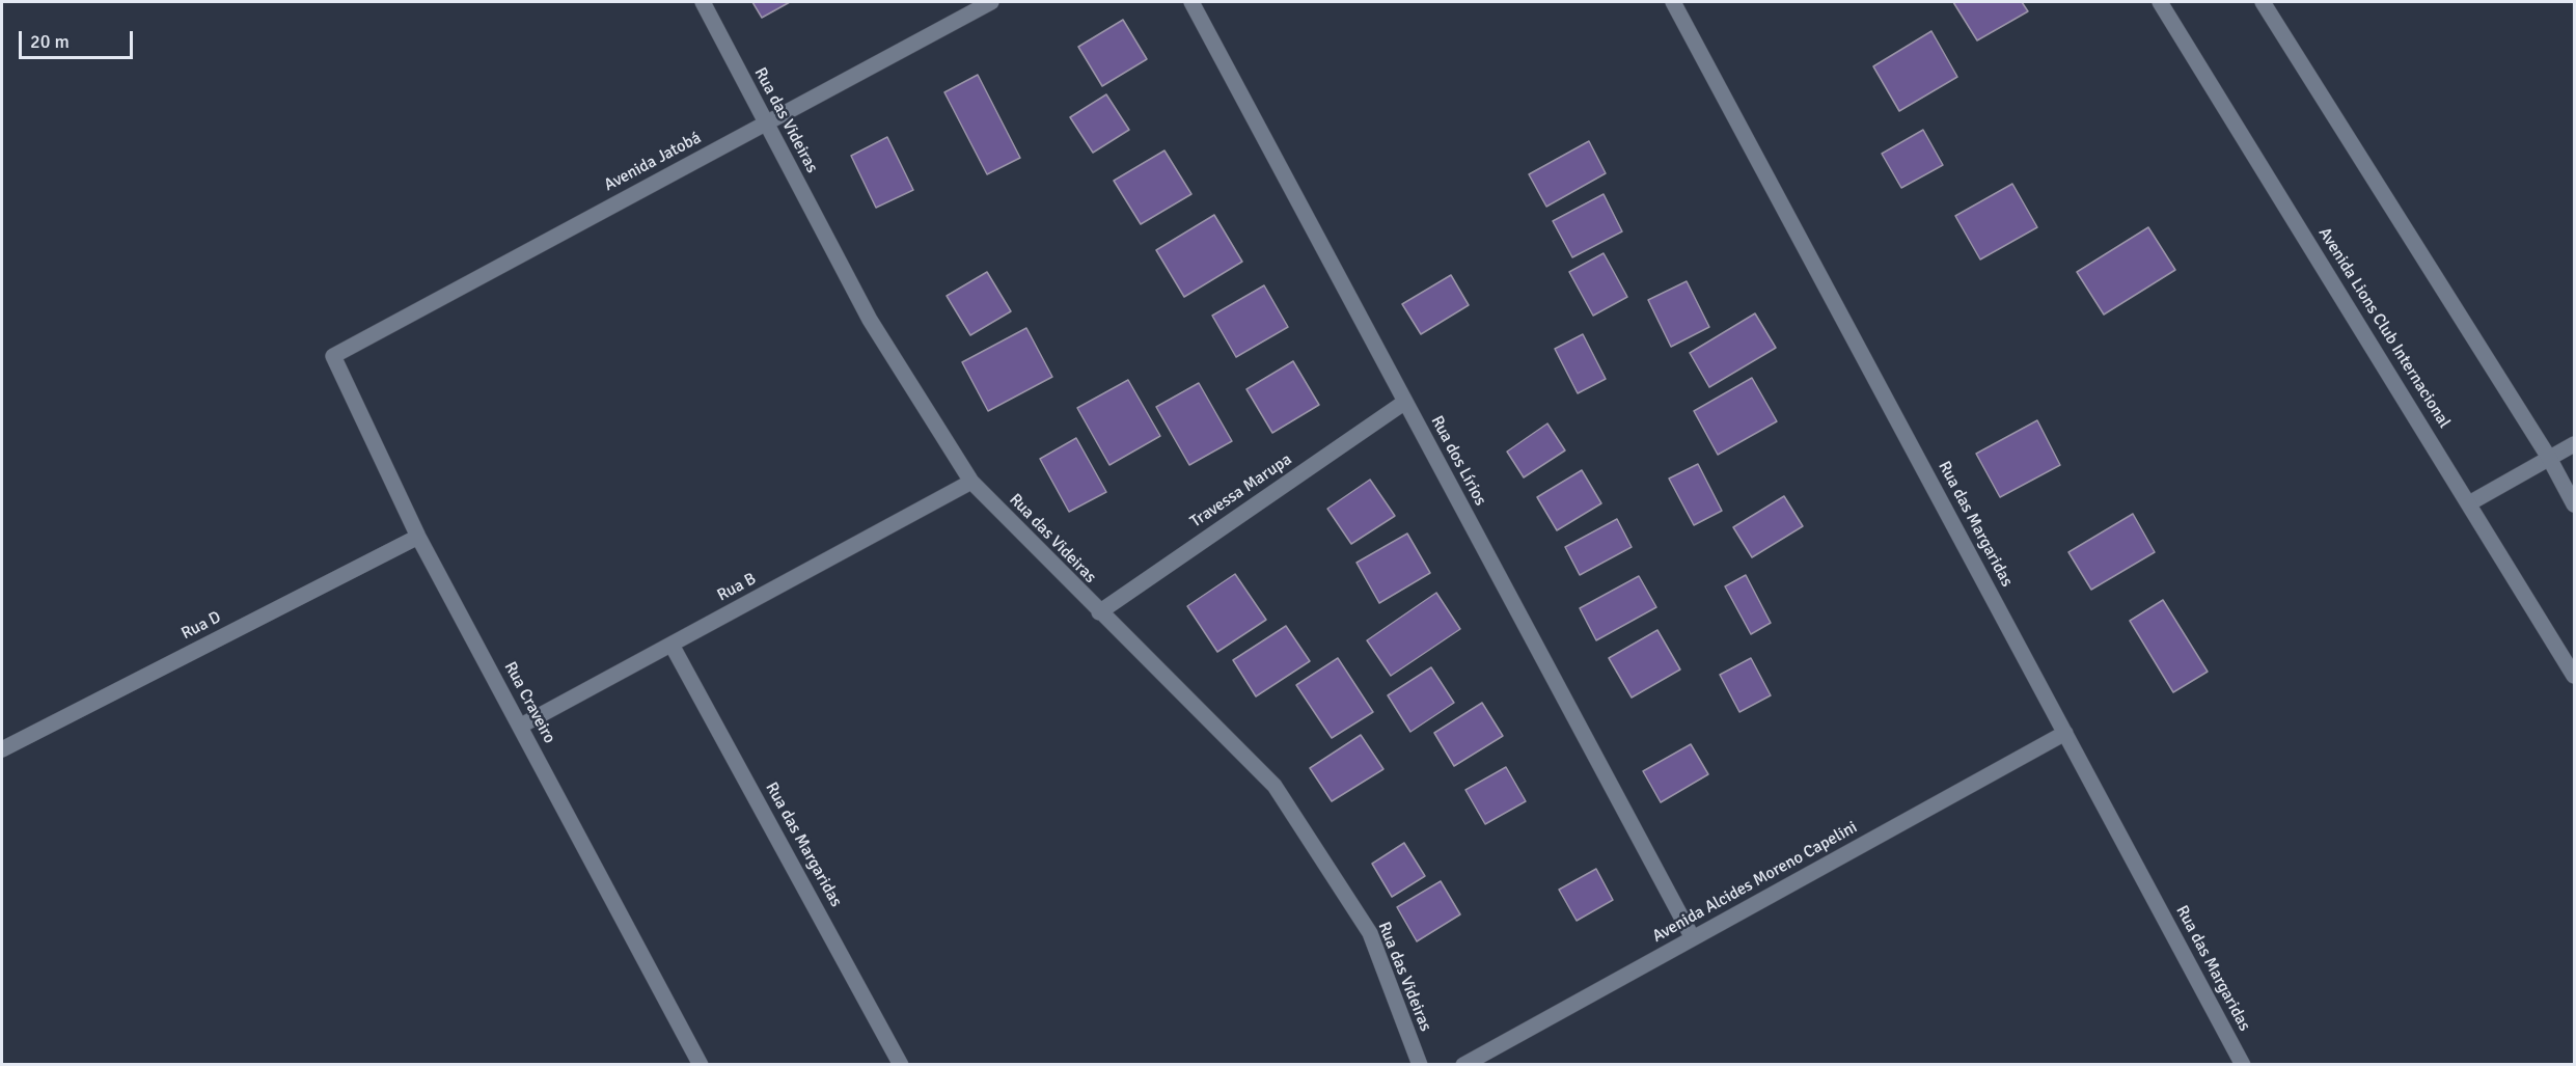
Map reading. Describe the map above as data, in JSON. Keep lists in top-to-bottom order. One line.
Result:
{"streets":{"street":["Rua das Videiras","Avenida Jatobá","Avenida Lions Club Internacional","Rua dos Lírios","Travessa Marupa","Rua das Margaridas","Rua B","Rua D","Rua Craveiro","Avenida Alcides Moreno Capelini"]},"crossings":[["Rua das Videiras","Avenida Jatobá"],["Rua das Videiras","Travessa Marupa"],["Rua das Videiras","Rua B"],["Avenida Jatobá","Rua Craveiro"],["Rua dos Lírios","Travessa Marupa"],["Rua dos Lírios","Avenida Alcides Moreno Capelini"],["Rua das Margaridas","Rua B"],["Rua das Margaridas","Avenida Alcides Moreno Capelini"],["Rua B","Rua Craveiro"],["Rua D","Rua Craveiro"]],"scale_bar":"20 m"}
